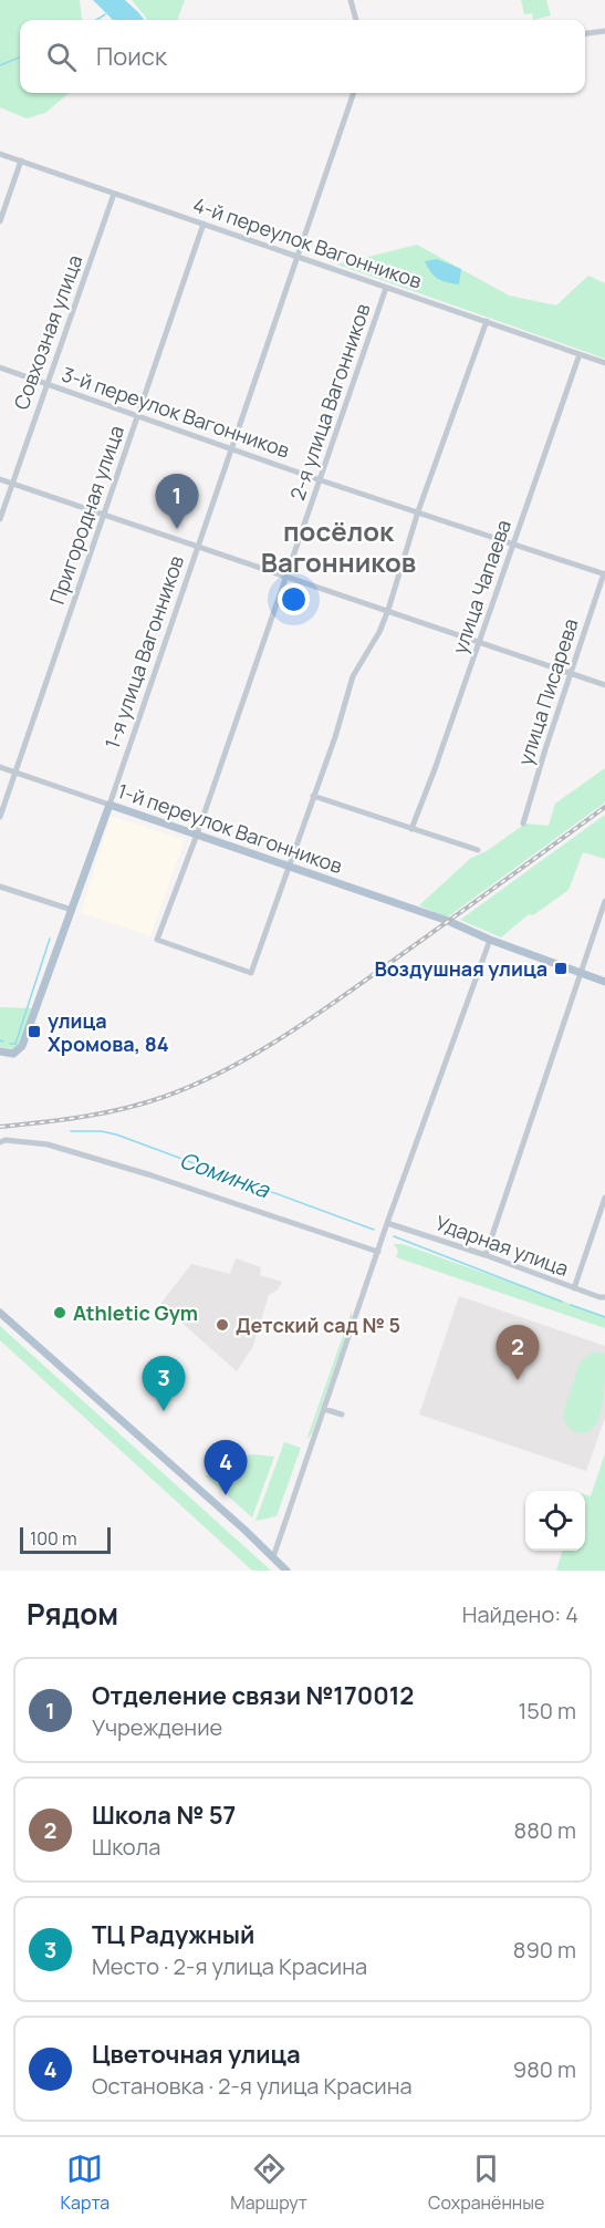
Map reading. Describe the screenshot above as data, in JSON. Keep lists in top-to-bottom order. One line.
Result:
{"streets":{"main road":["1-я улица Вагонников","1-й переулок Вагонников"],"street":["4-й переулок Вагонников","Совхозная улица","2-я улица Вагонников","3-й переулок Вагонников","Пригородная улица","улица Чапаева","улица Писарева","Ударная улица"]},"crossings":[["4-й переулок Вагонников","Совхозная улица"],["4-й переулок Вагонников","2-я улица Вагонников"],["4-й переулок Вагонников","Пригородная улица"],["4-й переулок Вагонников","улица Чапаева"],["4-й переулок Вагонников","1-я улица Вагонников"],["Совхозная улица","3-й переулок Вагонников"],["2-я улица Вагонников","3-й переулок Вагонников"],["2-я улица Вагонников","1-й переулок Вагонников"],["3-й переулок Вагонников","Пригородная улица"],["3-й переулок Вагонников","улица Чапаева"],["3-й переулок Вагонников","1-я улица Вагонников"],["3-й переулок Вагонников","улица Писарева"],["Пригородная улица","1-й переулок Вагонников"],["1-я улица Вагонников","1-й переулок Вагонников"]],"districts":["посёлок Вагонников"],"water":["Соминка"],"places":{"transit":["Воздушная улица","улица Хромова, 84"],"other":["Athletic Gym","Детский сад № 5"]},"scale_bar":"100 m","page":{"search":"Поиск","pins":["1","2","3","4"],"scale":"100 m","heading":["Рядом","Найдено: 4"],"list":[{"mark":"1","name":"Отделение связи №170012","note":"Учреждение","value":"150 m"},{"mark":"2","name":"Школа № 57","note":"Школа","value":"880 m"},{"mark":"3","name":"ТЦ Радужный","note":"Место · 2-я улица Красина","value":"890 m"},{"mark":"4","name":"Цветочная улица","note":"Остановка · 2-я улица Красина","value":"980 m"}],"nav":["Карта","Маршрут","Сохранённые"]}}
